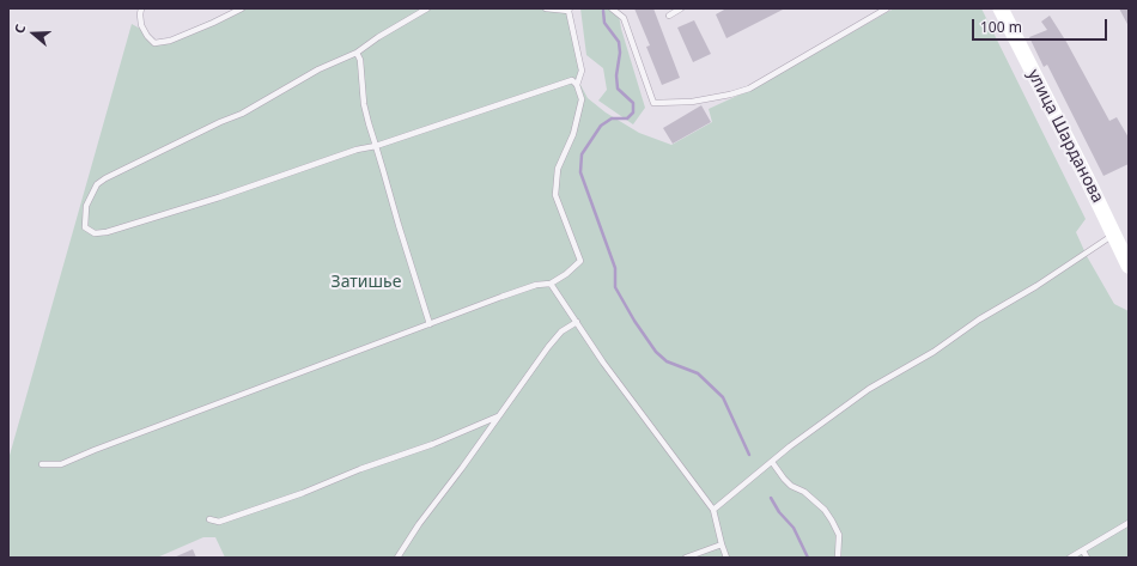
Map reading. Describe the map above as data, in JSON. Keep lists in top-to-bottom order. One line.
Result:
{"streets":{"main road":["улица Шарданова"]},"parks":["Затишье"],"scale_bar":"100 m","north":"left"}
